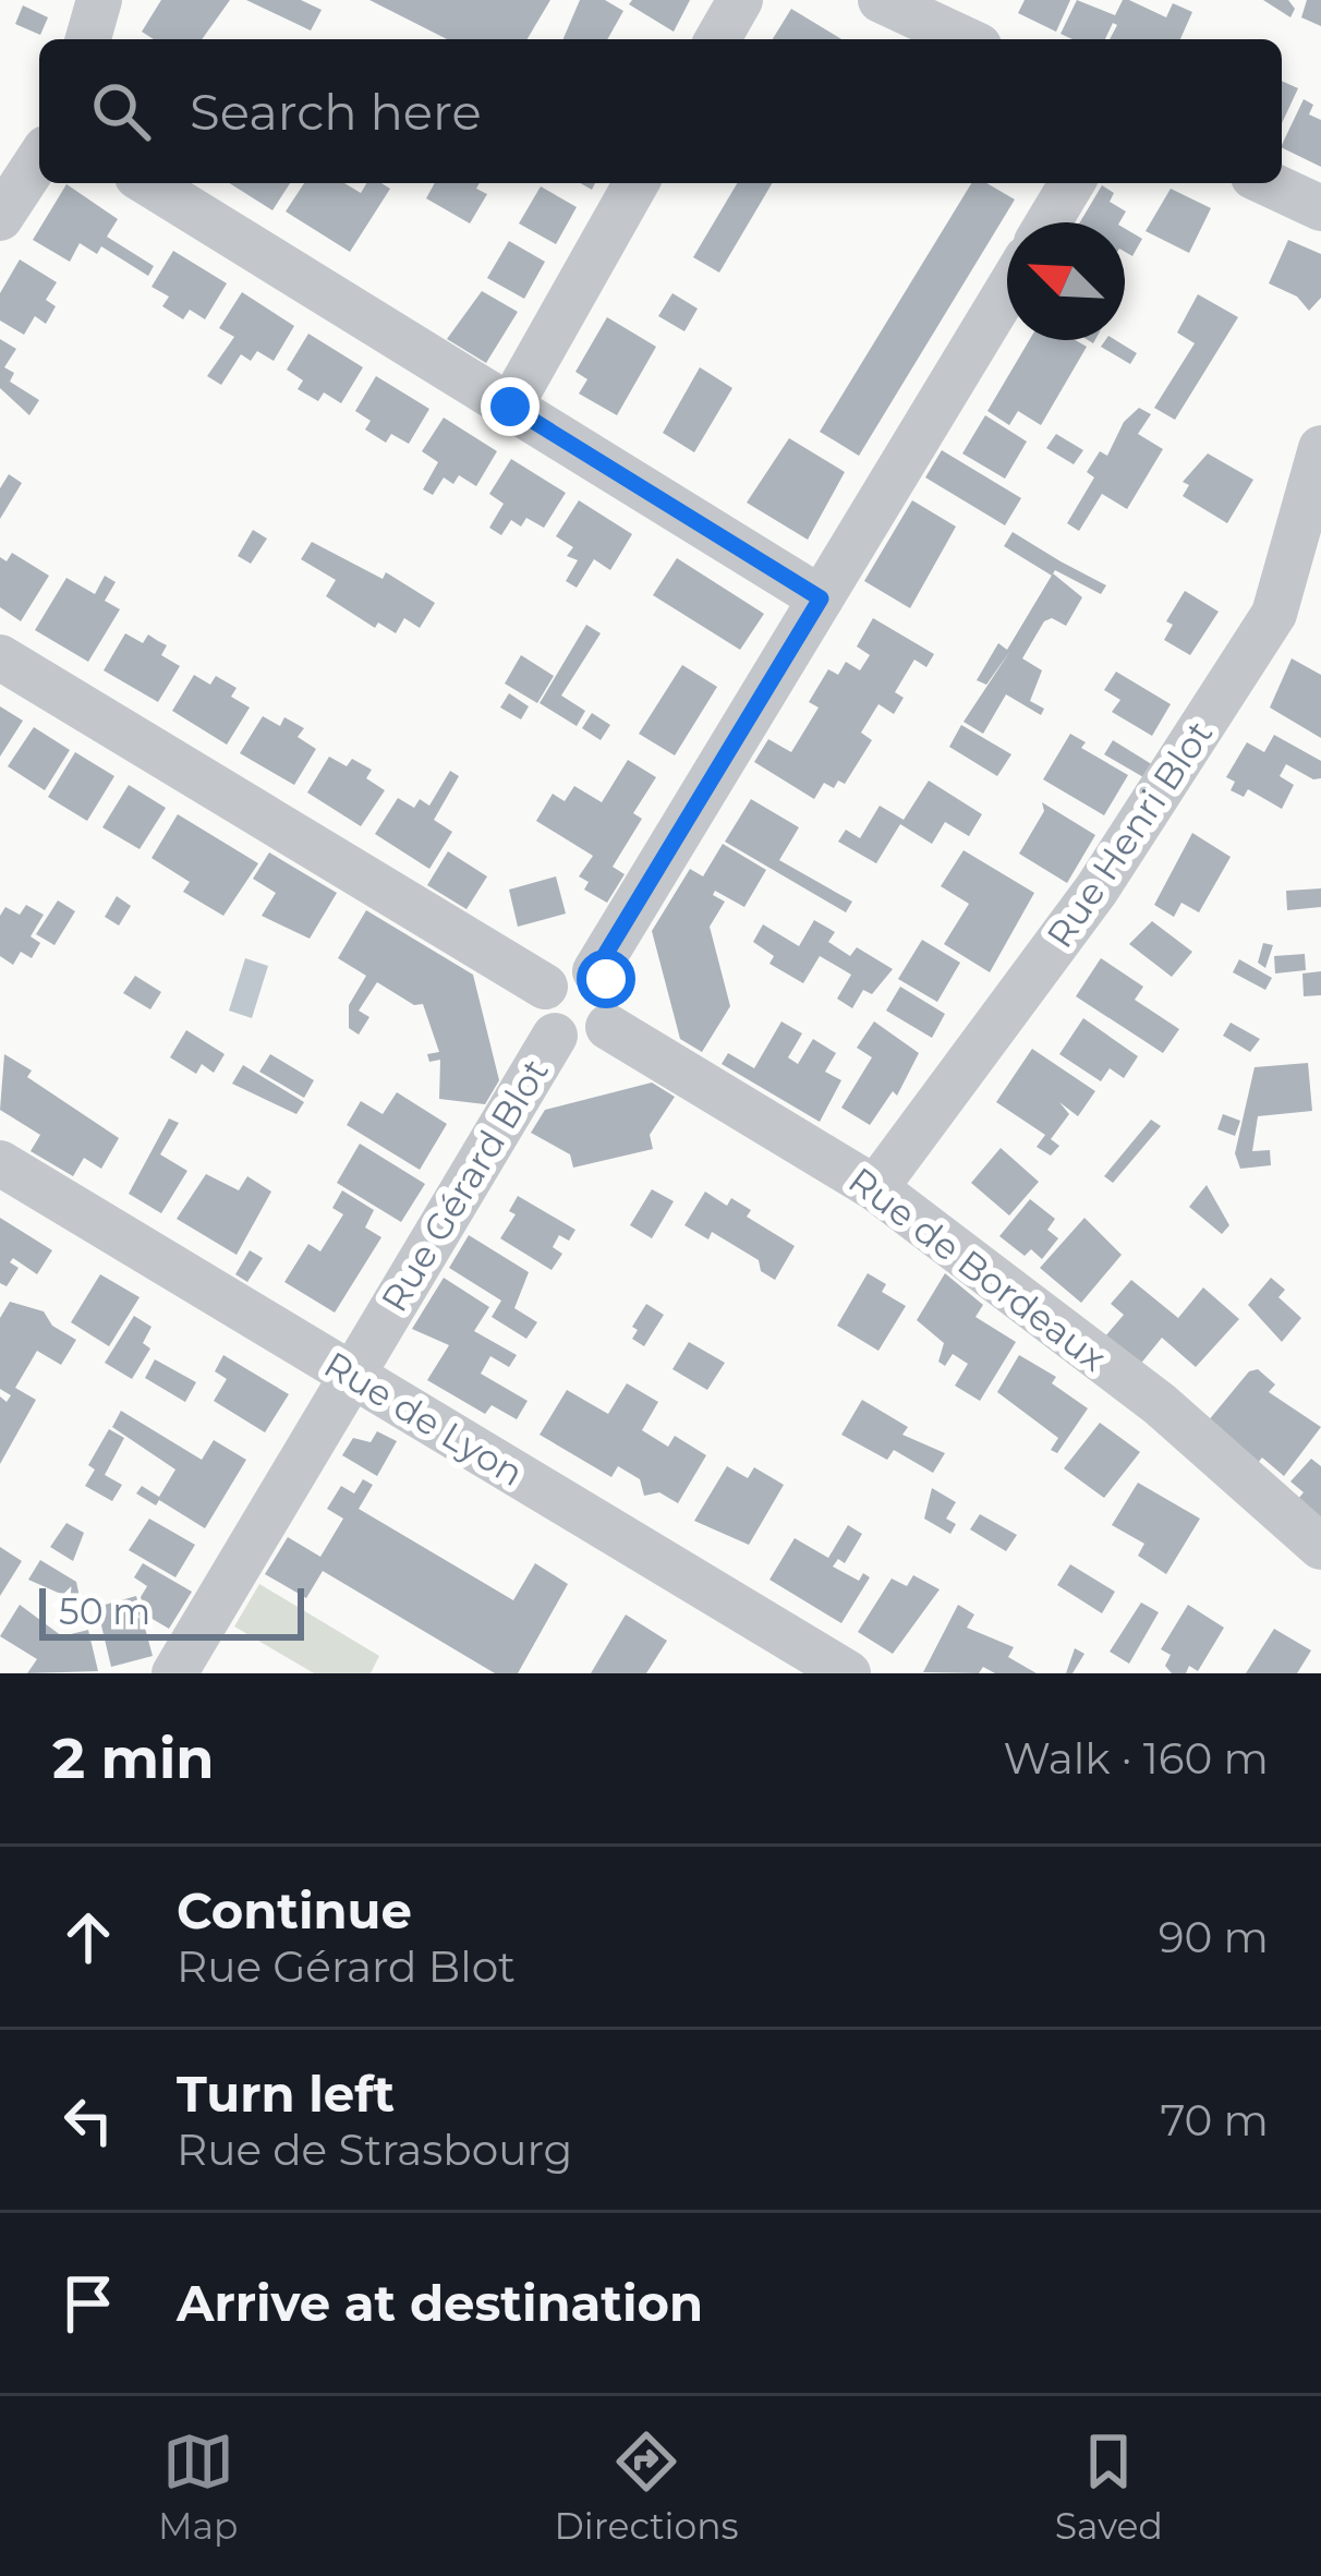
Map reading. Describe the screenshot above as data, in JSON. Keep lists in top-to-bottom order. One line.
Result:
{"streets":{"street":["Rue Henri Blot","Rue Gérard Blot","Rue de Bordeaux","Rue de Lyon"]},"crossings":[["Rue Henri Blot","Rue de Bordeaux"],["Rue Gérard Blot","Rue de Bordeaux"],["Rue Gérard Blot","Rue de Lyon"]],"scale_bar":"50 m","north":"top left","page":{"search":"Search here","scale":"50 m","heading":["2 min","Walk · 160 m"],"list":[["Continue","Rue Gérard Blot","90 m"],["Turn left","Rue de Strasbourg","70 m"],"Arrive at destination"],"nav":["Map","Directions","Saved"]}}
